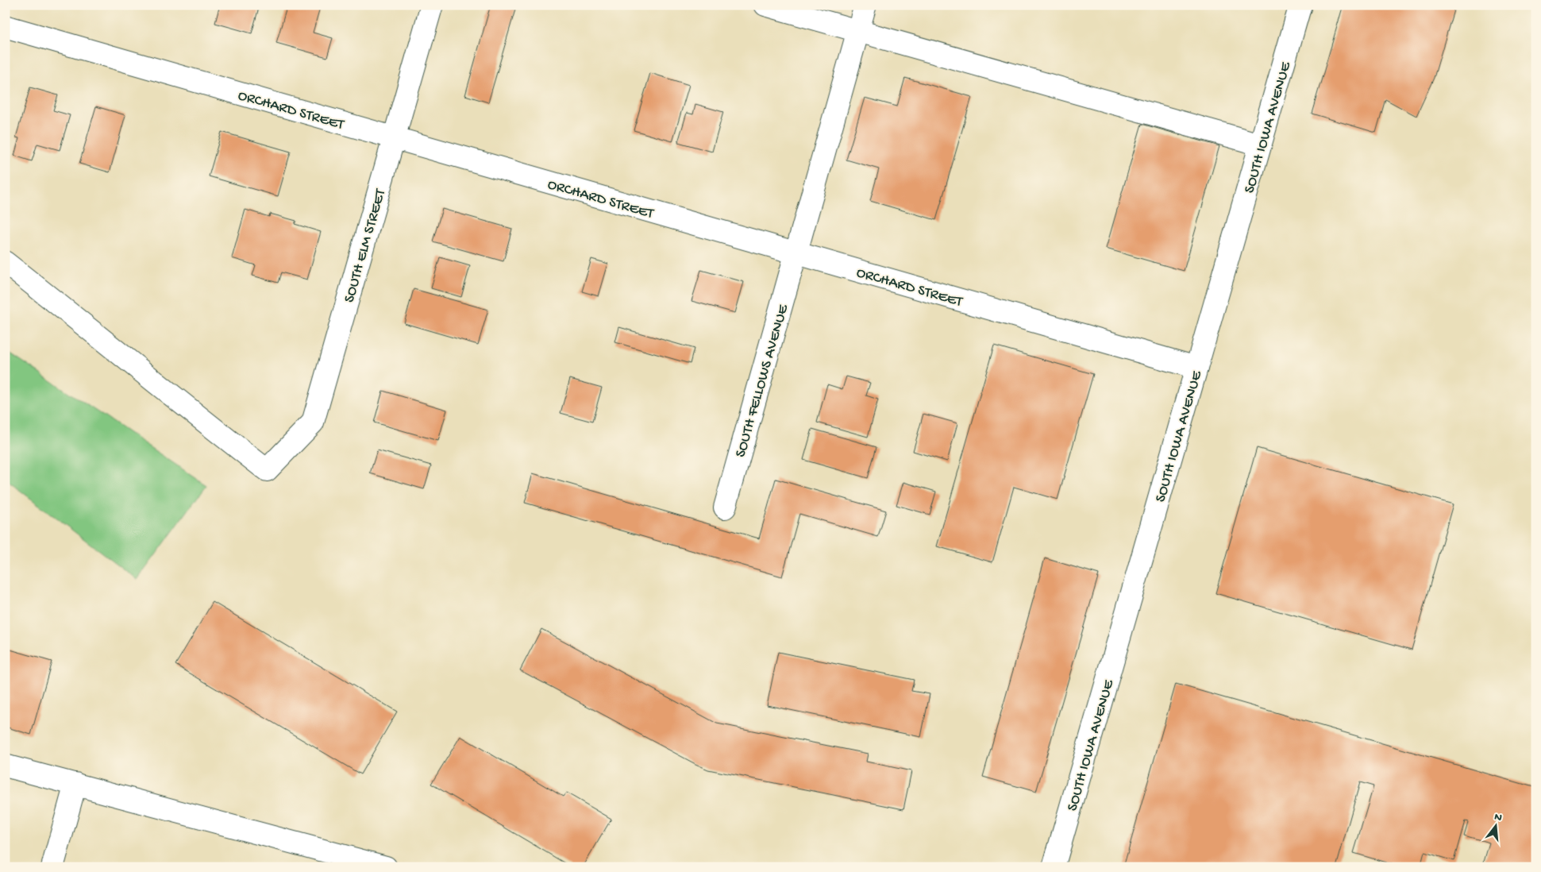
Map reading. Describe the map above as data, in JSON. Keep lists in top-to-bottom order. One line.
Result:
{"streets":{"street":["ORCHARD STREET","SOUTH IOWA AVENUE","SOUTH ELM STREET","SOUTH FELLOWS AVENUE"]},"crossings":[["ORCHARD STREET","SOUTH IOWA AVENUE"],["ORCHARD STREET","SOUTH ELM STREET"],["ORCHARD STREET","SOUTH FELLOWS AVENUE"]],"north":"top"}
